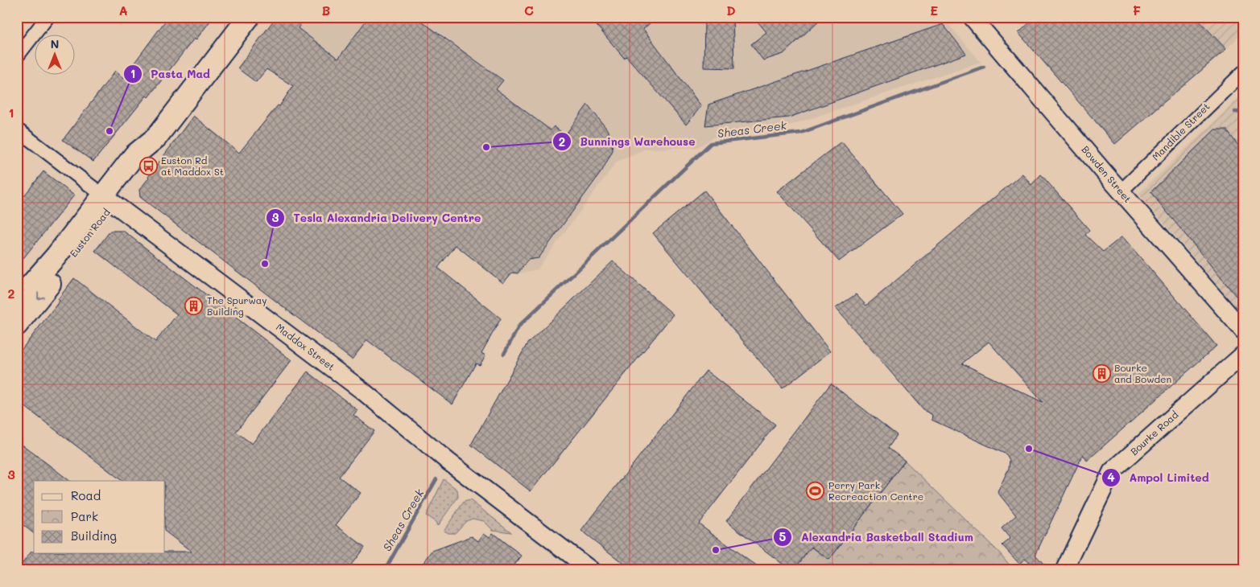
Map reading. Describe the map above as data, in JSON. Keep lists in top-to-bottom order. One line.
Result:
{"streets":{"main road":["Euston Road"],"street":["Mandible Street","Bowden Street","Maddox Street","Bourke Road"]},"crossings":[["Mandible Street","Bowden Street"],["Euston Road","Maddox Street"]],"water":["Sheas Creek"],"places":{"other":["Pasta Mad","Bunnings Warehouse","Tesla Alexandria Delivery Centre","Ampol Limited","Alexandria Basketball Stadium"],"bus stop":["Euston Rd at Maddox St"],"building":["The Spurway Building","Bourke and Bowden"],"sports":["Perry Park Recreaction Centre"]},"legend":["Road","Park","Building"],"north":"top","grid":{"columns":["A","B","C","D","E","F"],"rows":["1","2","3"]}}
